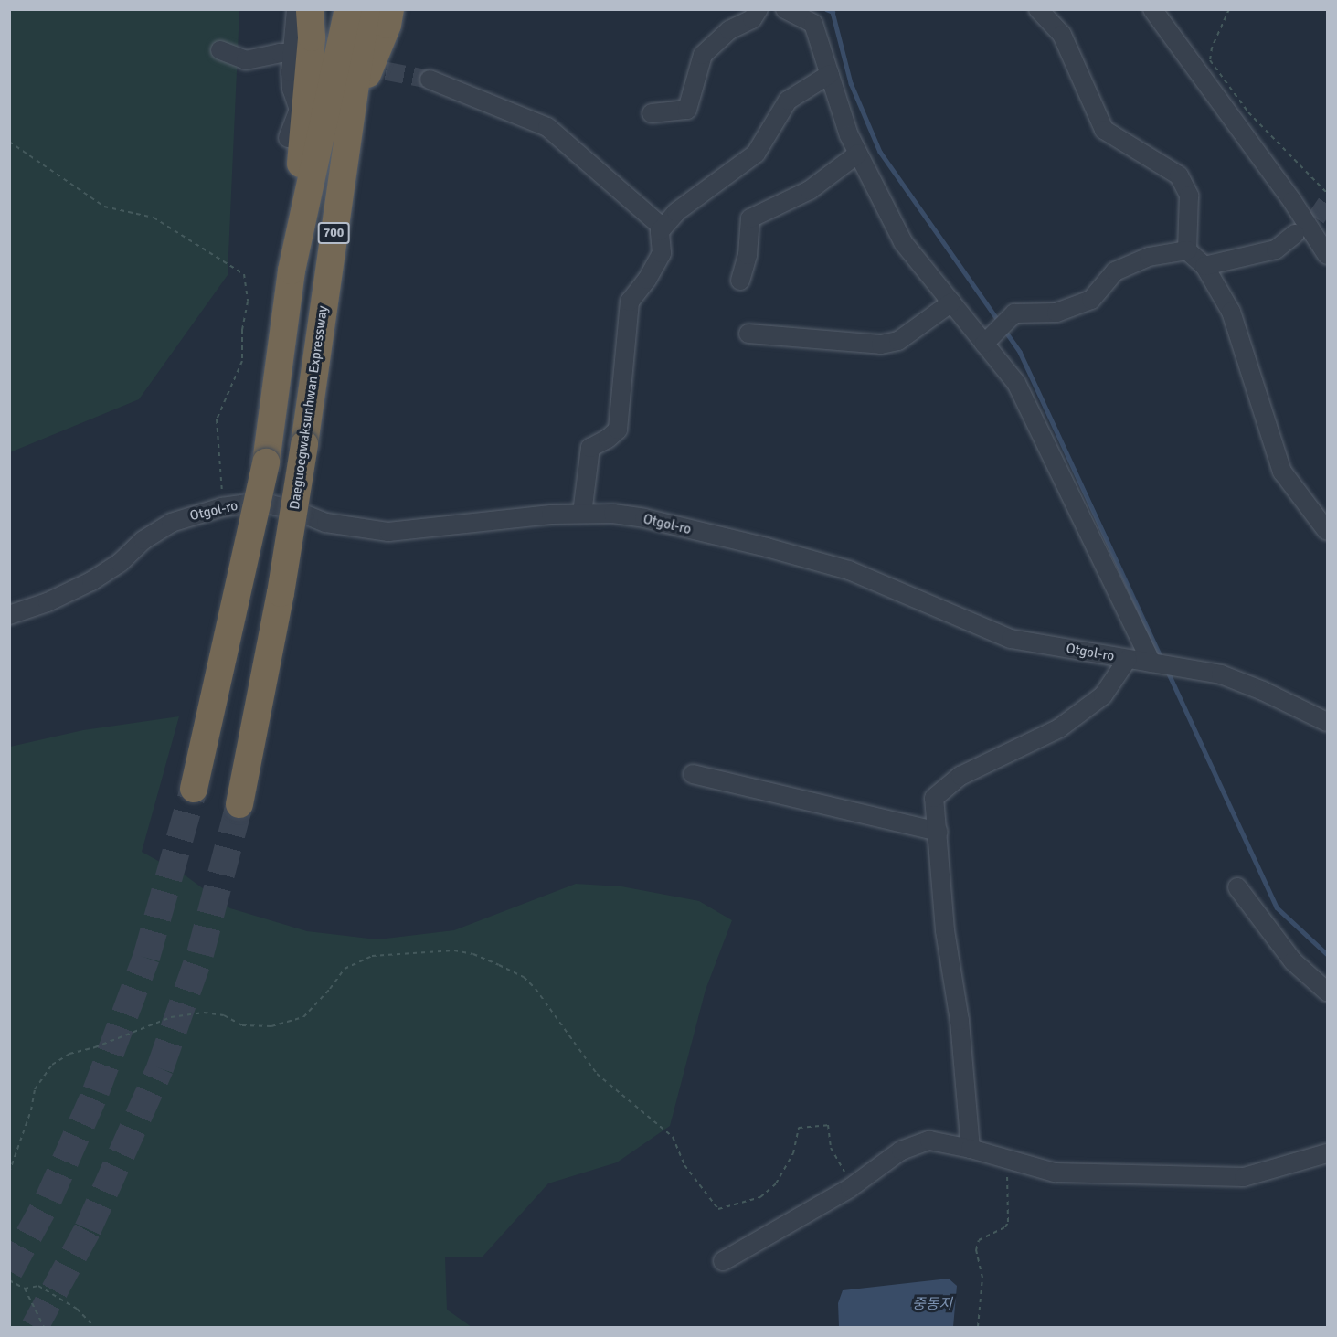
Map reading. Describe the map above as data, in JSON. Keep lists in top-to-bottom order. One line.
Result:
{"streets":{"highway":["700","Daeguoegwaksunhwan Expressway"],"street":["Otgol-ro"]},"water":["중동지"]}
